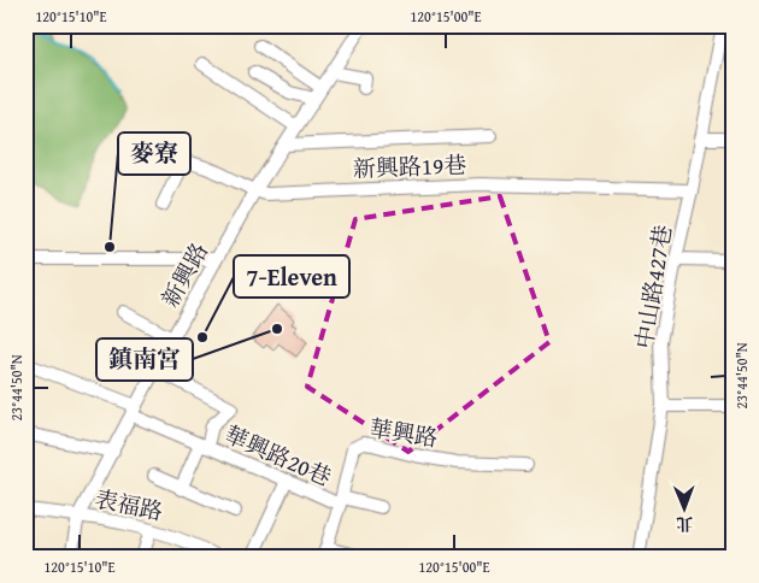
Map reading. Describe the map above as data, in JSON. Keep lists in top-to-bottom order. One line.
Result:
{"streets":{"street":["新興路19巷","新興路","中山路427巷","華興路","華興路20巷","表福路"]},"crossings":[["新興路19巷","新興路"],["新興路19巷","中山路427巷"],["新興路","華興路20巷"],["新興路","表福路"],["華興路","華興路20巷"]],"places":["麥寮","鎮南宮","7-Eleven"],"north":"bottom","coordinates":["120°15'10\"E","120°15'00\"E","23°44'50\"N"]}
